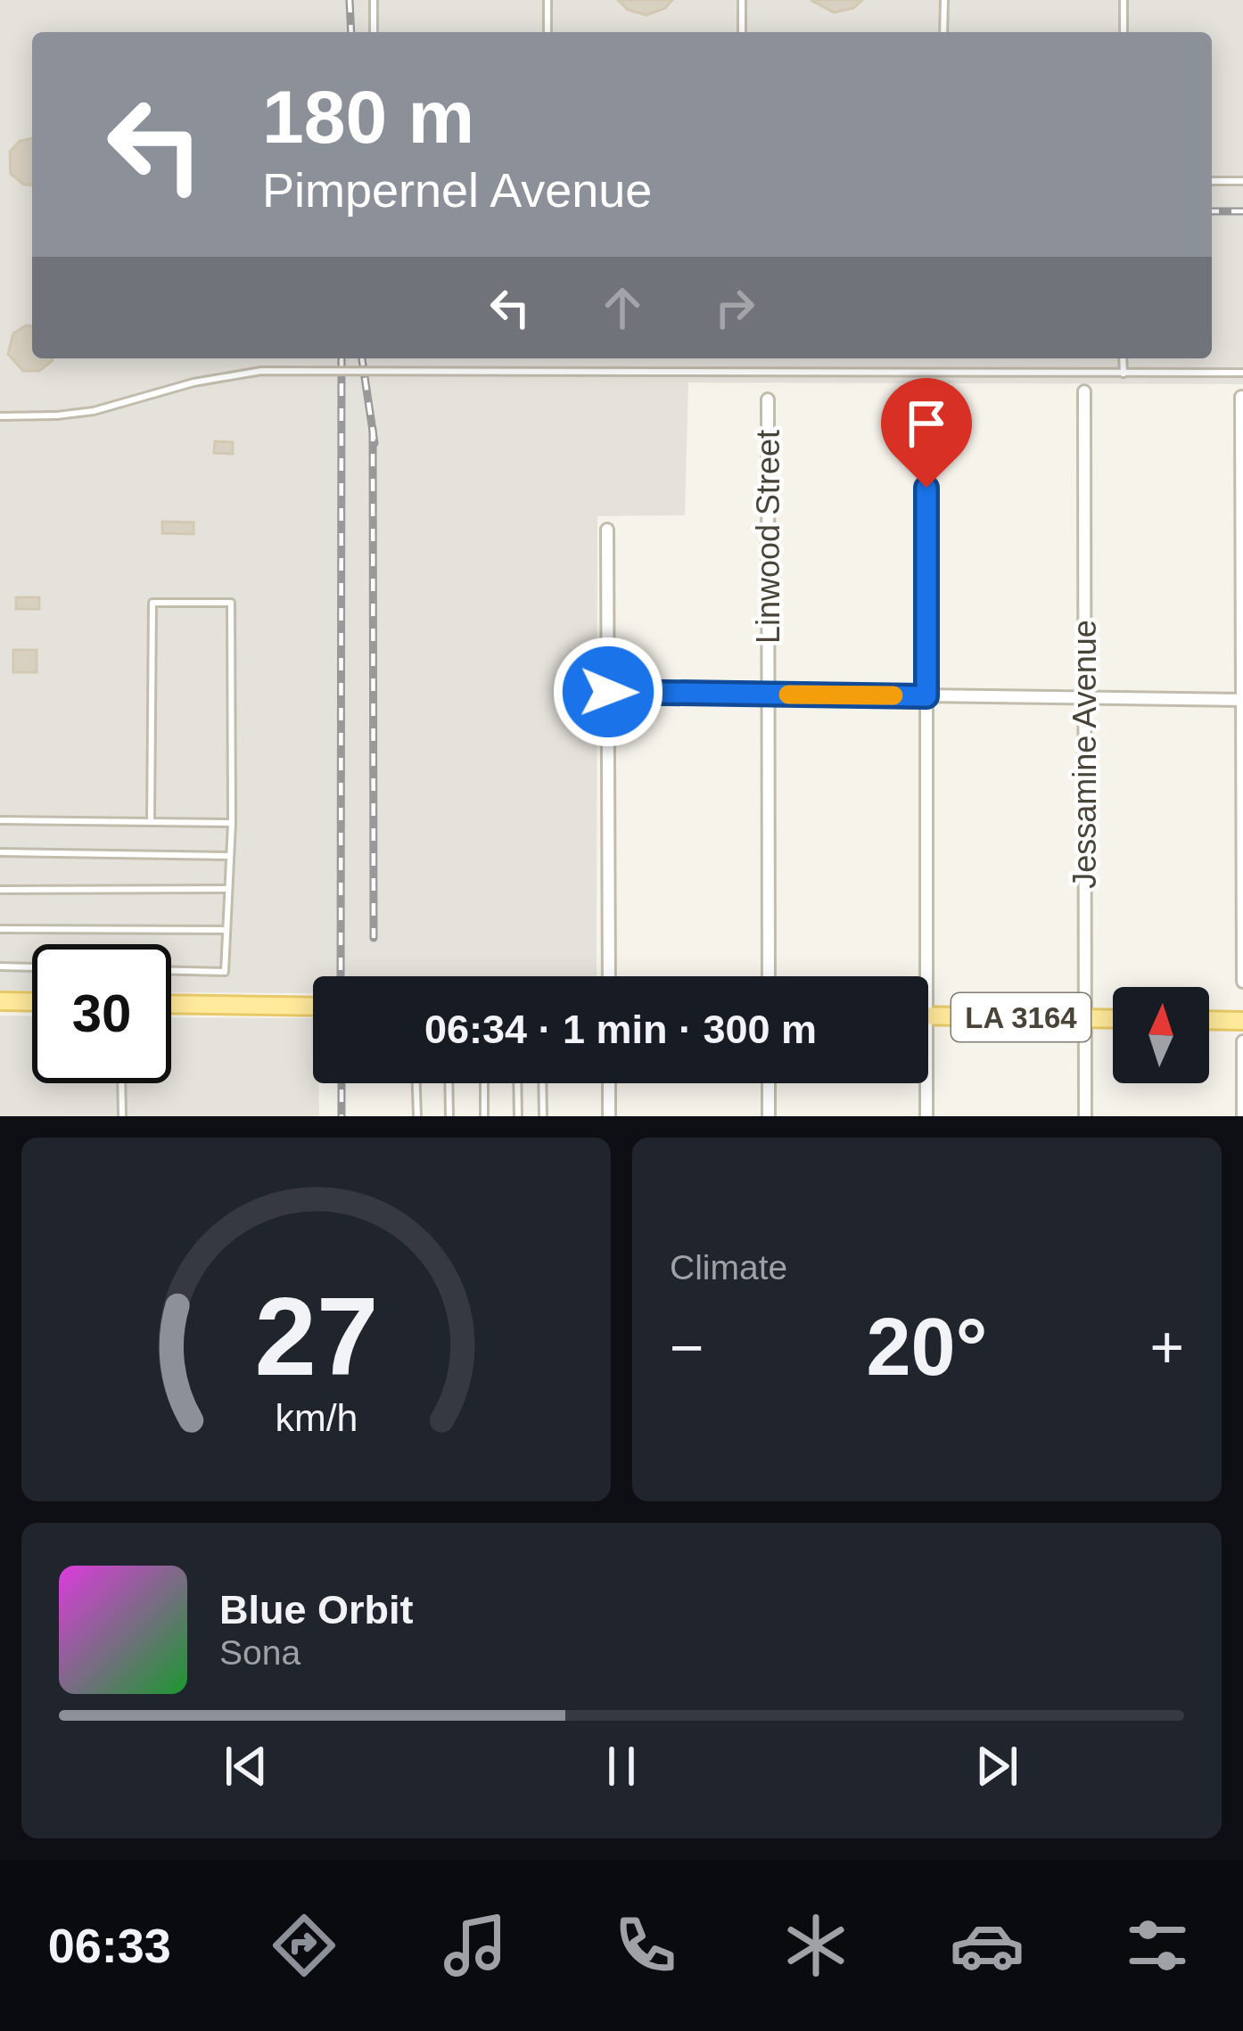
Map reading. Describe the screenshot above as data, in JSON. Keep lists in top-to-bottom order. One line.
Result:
{"streets":{"main road":["LA 3164"],"street":["Linwood Street","Jessamine Avenue"]},"crossings":[["Jessamine Avenue","LA 3164"]],"north":"top","page":{"turn":["180 m","Pimpernel Avenue"],"limit":"30","trip":"06:34 · 1 min · 300 m","tile":"Climate","heat":["−","20°","+"],"song":["Blue Orbit","Sona"],"tabs":"06:33","gauge":["27","km/h"]}}
